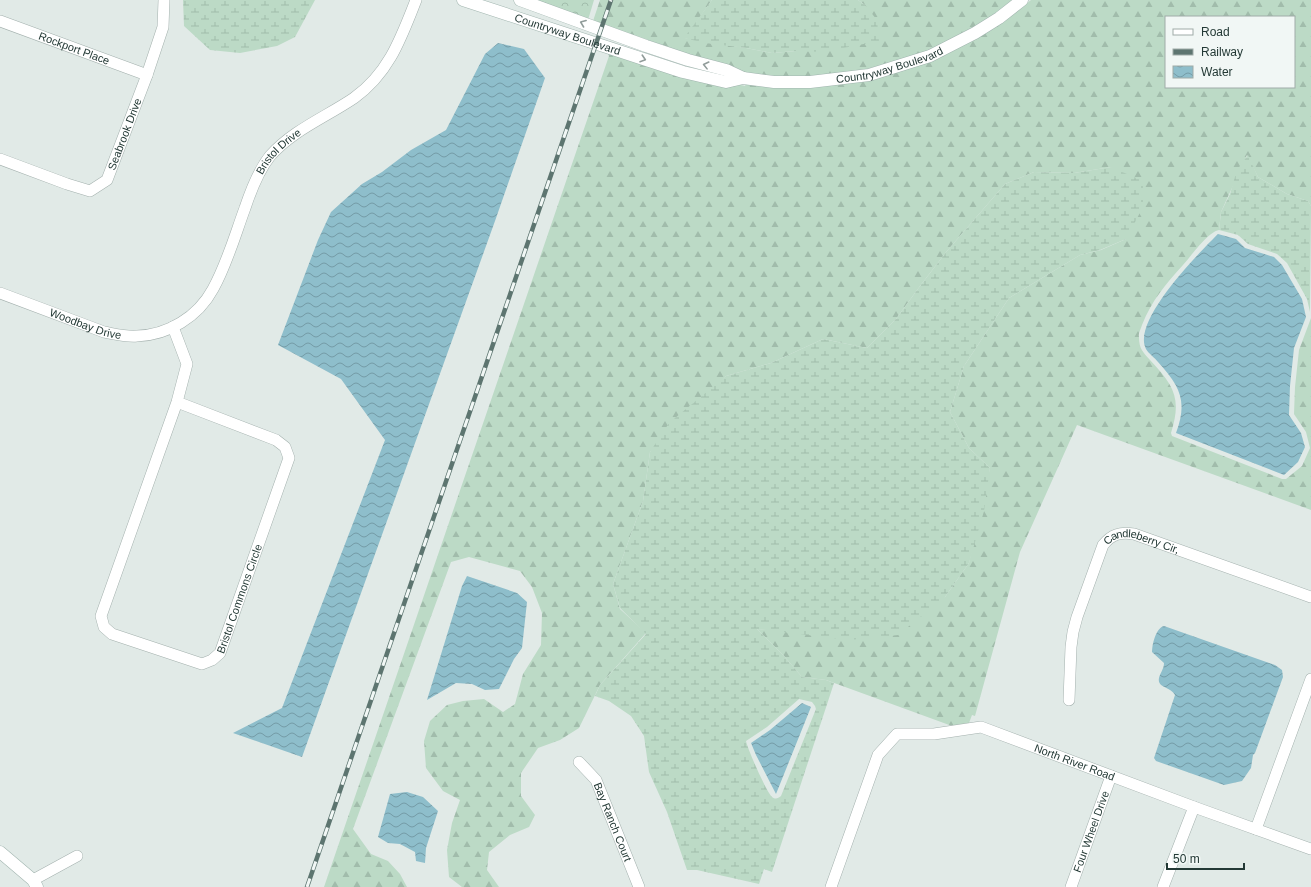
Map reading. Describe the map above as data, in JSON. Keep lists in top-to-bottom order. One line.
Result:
{"streets":{"street":["Countryway Boulevard","Rockport Place","Seabrook Drive","Bristol Drive","Woodbay Drive","Candleberry Cir,","Bristol Commons Circle","North River Road","Bay Ranch Court","Four Wheel Drive"]},"crossings":[["Rockport Place","Seabrook Drive"],["Bristol Drive","Woodbay Drive"],["Bristol Drive","Bristol Commons Circle"],["Woodbay Drive","Bristol Commons Circle"],["North River Road","Four Wheel Drive"]],"legend":["Road","Railway","Water"],"scale_bar":"50 m"}
